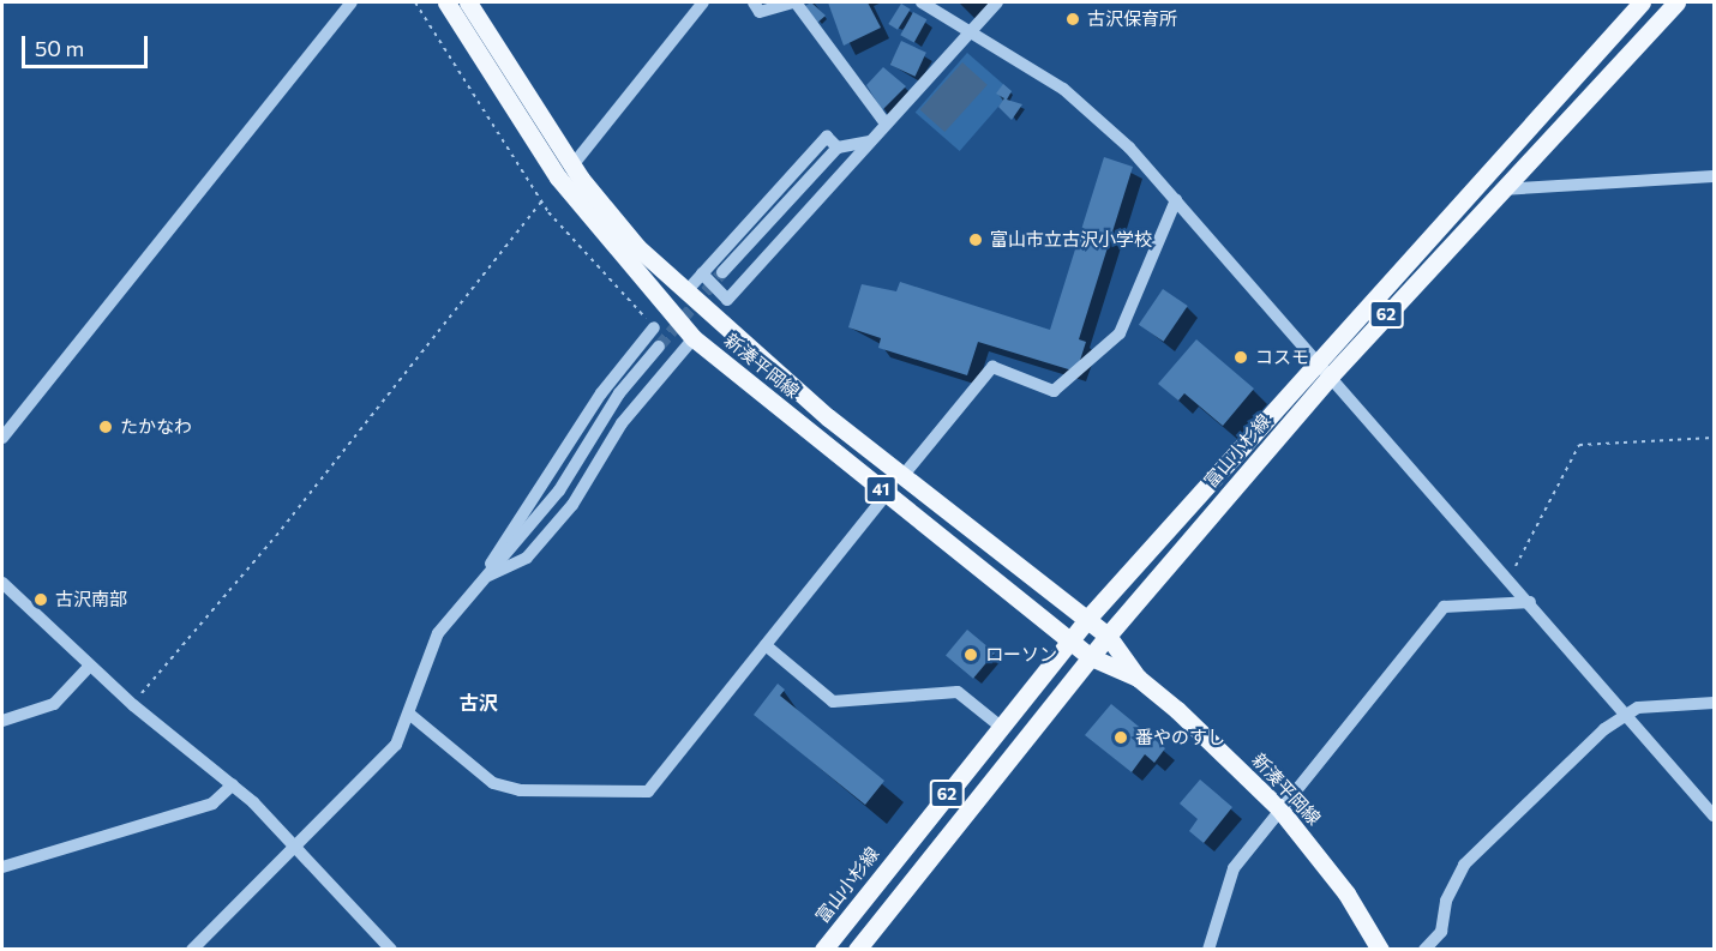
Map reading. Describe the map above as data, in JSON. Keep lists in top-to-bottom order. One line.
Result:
{"streets":{"main road":["62","新湊平岡線","富山小杉線","41"]},"crossings":[["新湊平岡線","富山小杉線"]],"districts":["古沢"],"places":["古沢保育所","富山市立古沢小学校","コスモ","たかなわ","古沢南部","ローソン","番やのすし"],"scale_bar":"50 m"}
